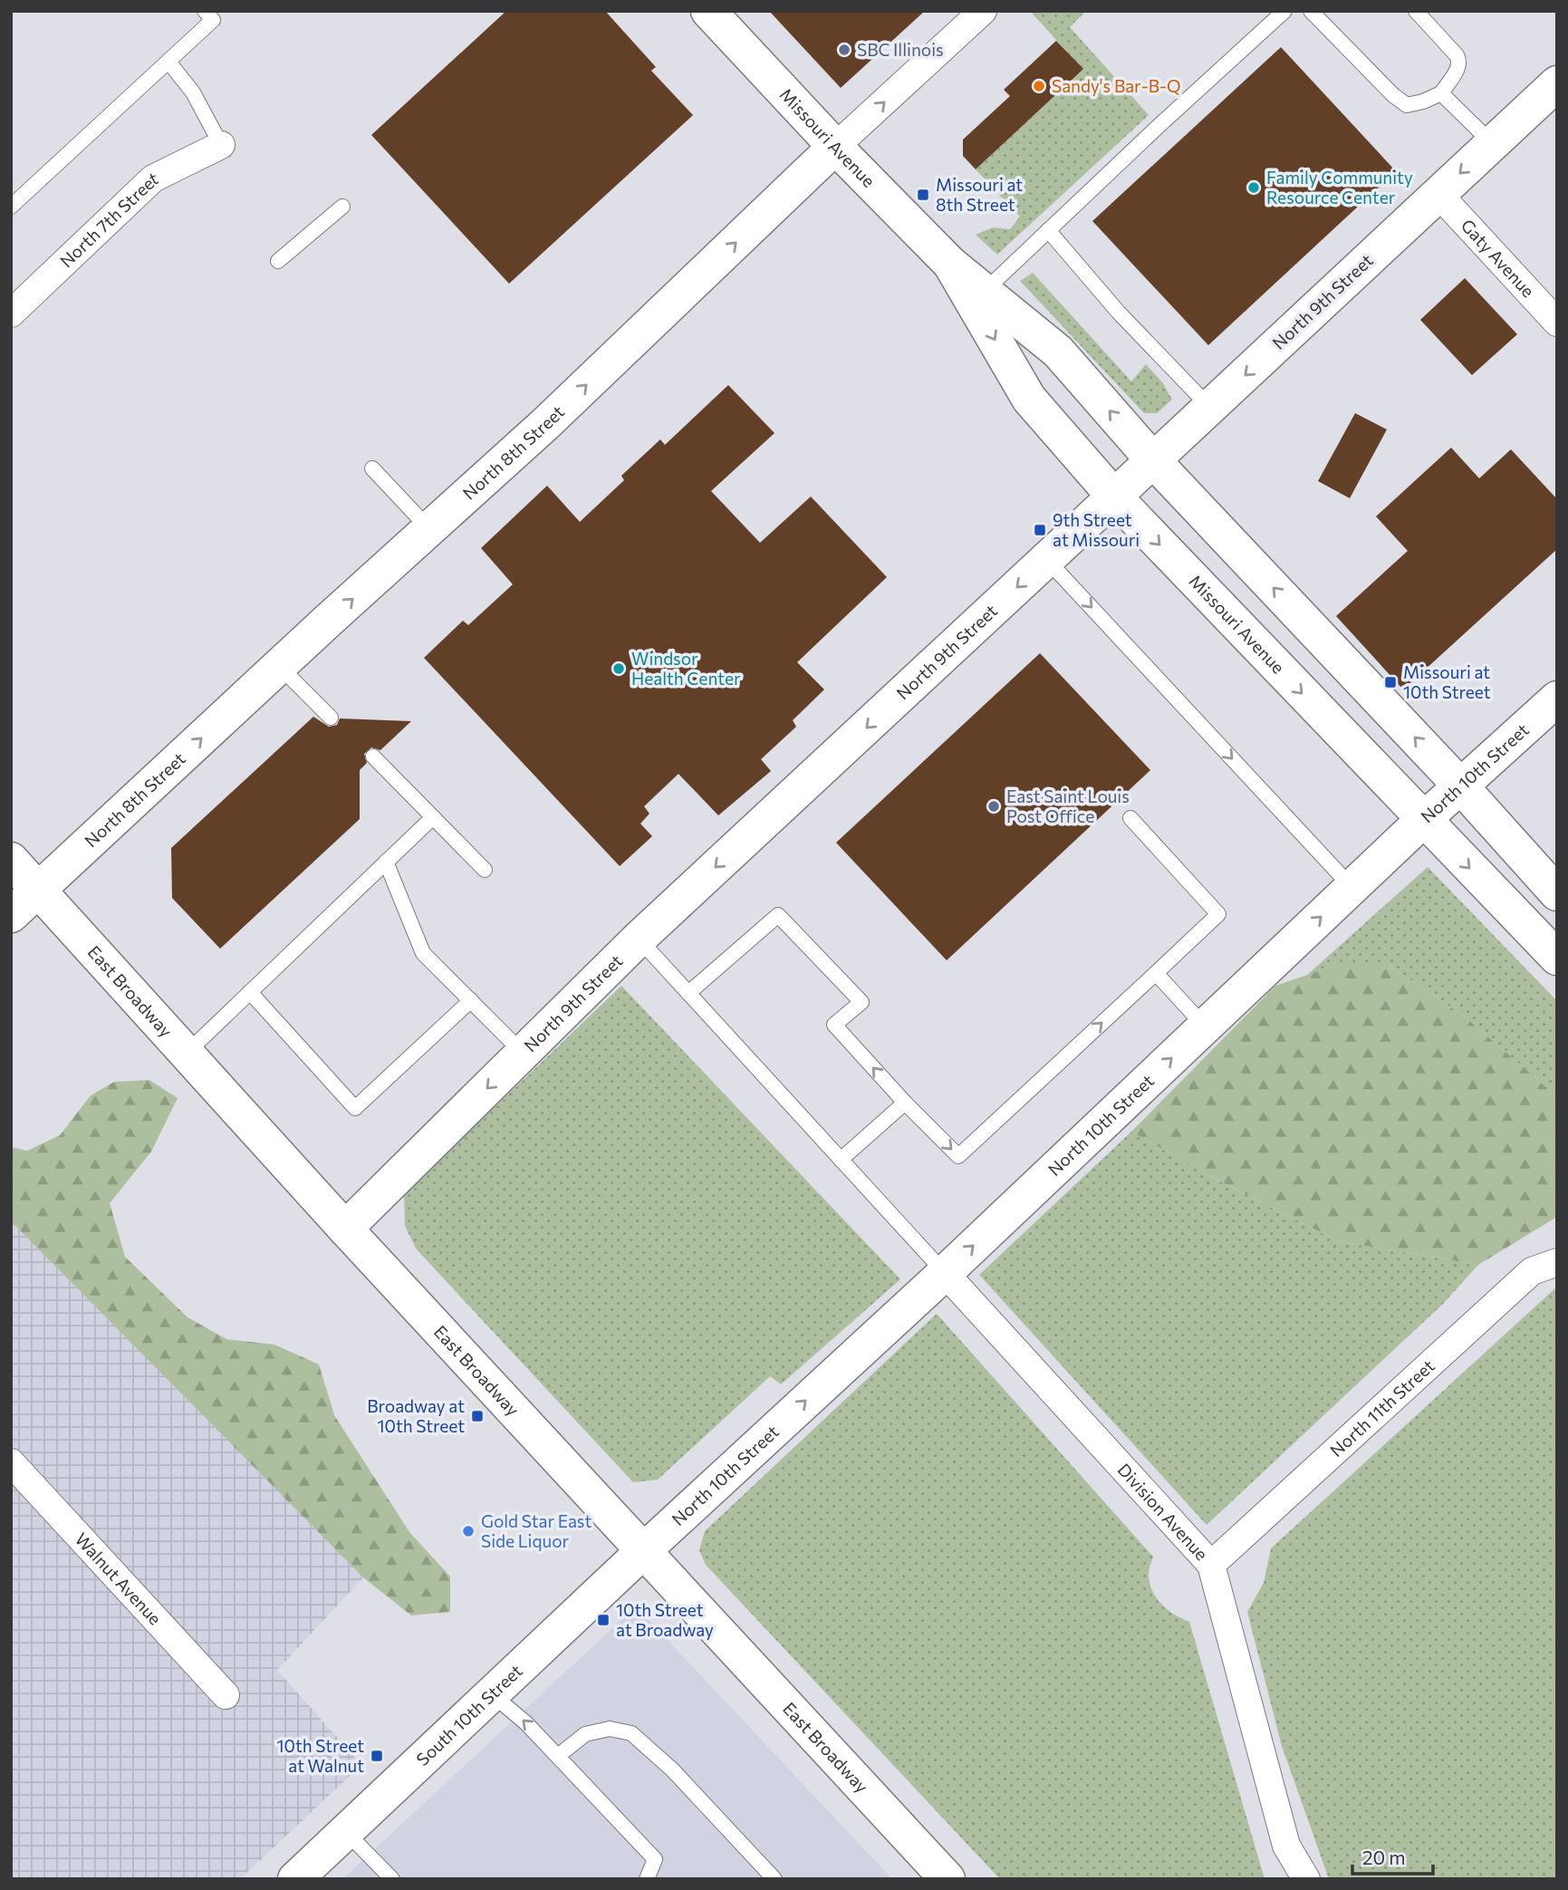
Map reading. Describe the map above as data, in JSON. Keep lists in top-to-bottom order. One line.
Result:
{"streets":{"main road":["Missouri Avenue","North 9th Street","North 8th Street","North 10th Street","East Broadway","South 10th Street"],"street":["North 7th Street","Gaty Avenue","North 11th Street","Division Avenue","Walnut Avenue"]},"crossings":[["Missouri Avenue","North 9th Street"],["Missouri Avenue","North 8th Street"],["Missouri Avenue","North 10th Street"],["Gaty Avenue","North 9th Street"],["North 9th Street","East Broadway"],["North 8th Street","East Broadway"],["North 10th Street","East Broadway"],["North 10th Street","Division Avenue"],["North 10th Street","South 10th Street"],["East Broadway","South 10th Street"],["North 11th Street","Division Avenue"]],"one_way":["North 9th Street","North 8th Street","North 10th Street"],"places":{"other":["SBC Illinois","Sandy's Bar-B-Q","Family Community Resource Center","Windsor Health Center","East Saint Louis Post Office","Gold Star East Side Liquor"],"transit":["Missouri at 8th Street","9th Street at Missouri","Missouri at 10th Street","Broadway at 10th Street","10th Street at Broadway","10th Street at Walnut"]},"scale_bar":"20 m"}
